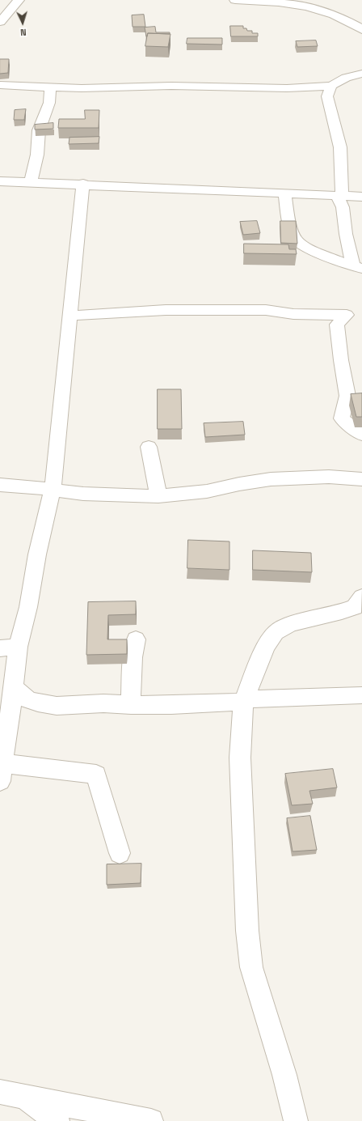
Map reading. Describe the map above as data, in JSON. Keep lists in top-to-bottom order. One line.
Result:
{"north":"bottom"}
